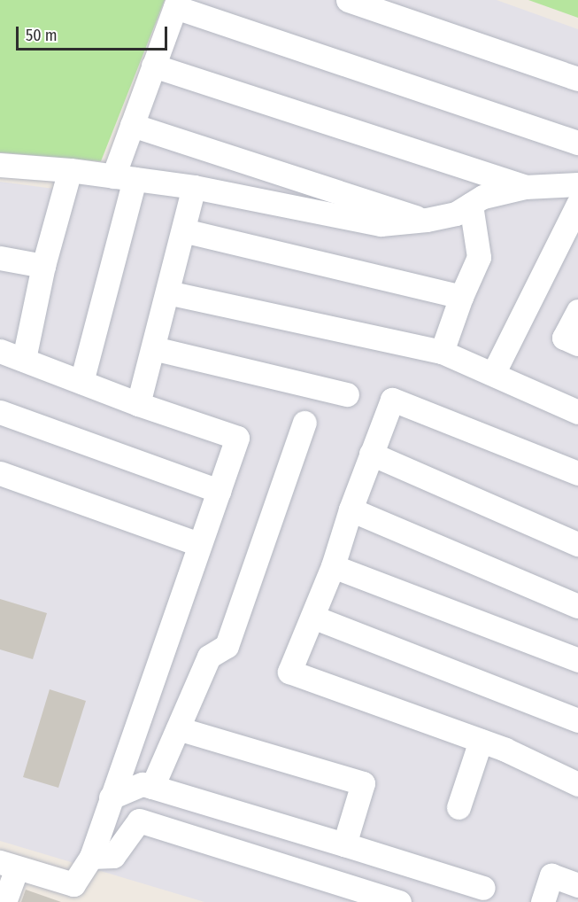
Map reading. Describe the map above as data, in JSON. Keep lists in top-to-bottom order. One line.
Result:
{"scale_bar":"50 m"}
